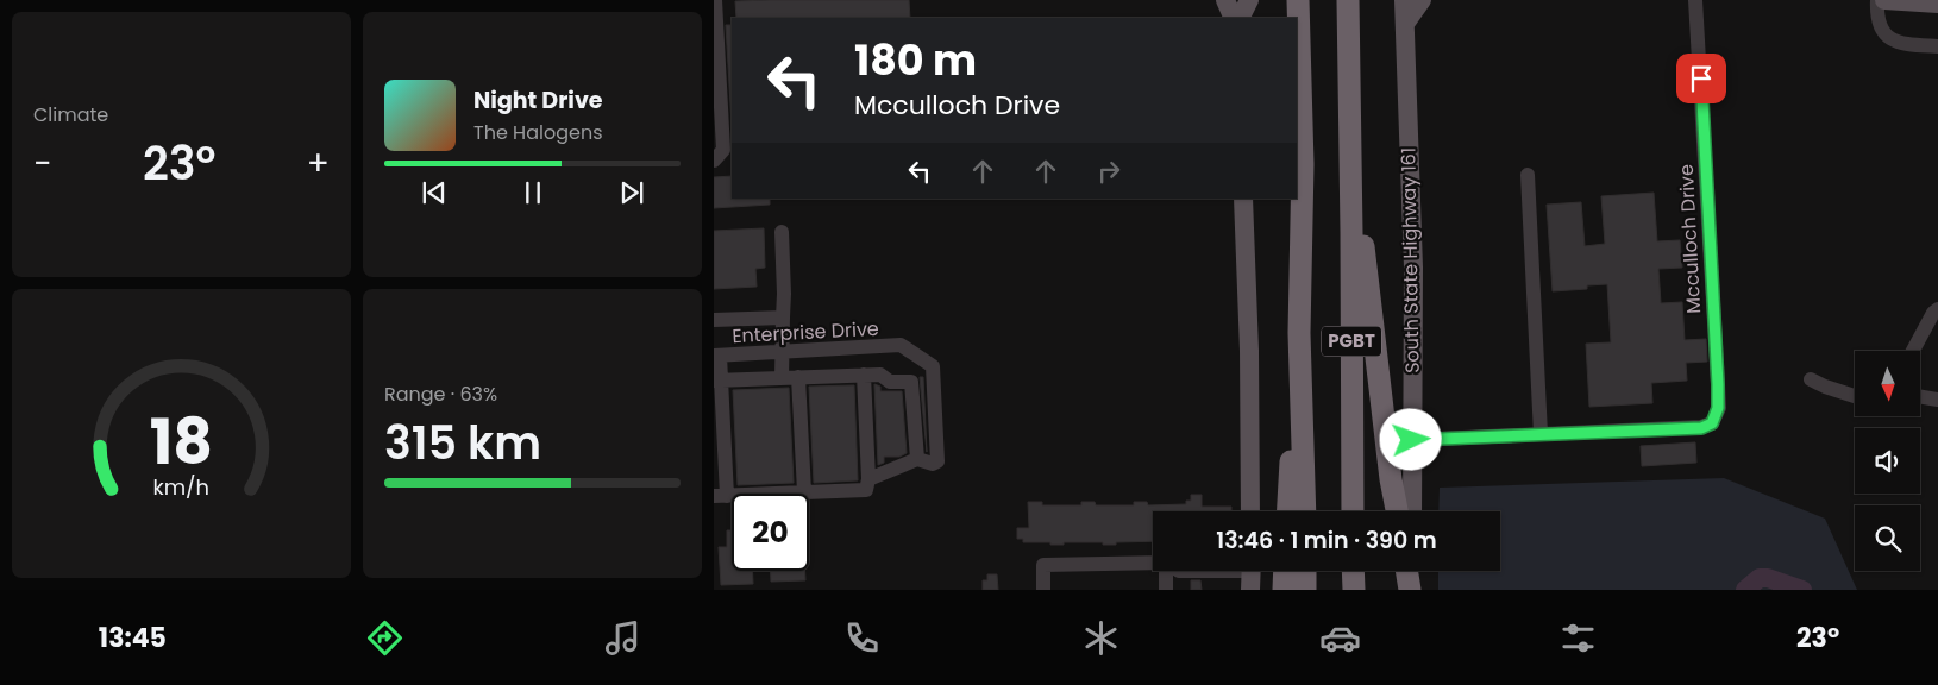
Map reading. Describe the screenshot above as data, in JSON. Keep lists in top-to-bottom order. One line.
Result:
{"streets":{"highway":["PGBT"],"main road":["South State Highway 161"],"street":["Mcculloch Drive","Enterprise Drive"]},"crossings":[["Mcculloch Drive","South State Highway 161"]],"north":"bottom","page":{"tile":["Climate",["Range · 63%","315 km"]],"turn":["180 m","Mcculloch Drive"],"song":["Night Drive","The Halogens"],"heat":["−","23°","+"],"limit":"20","trip":"13:46 · 1 min · 390 m","tabs":["13:45","23°"],"gauge":["18","km/h"]}}
